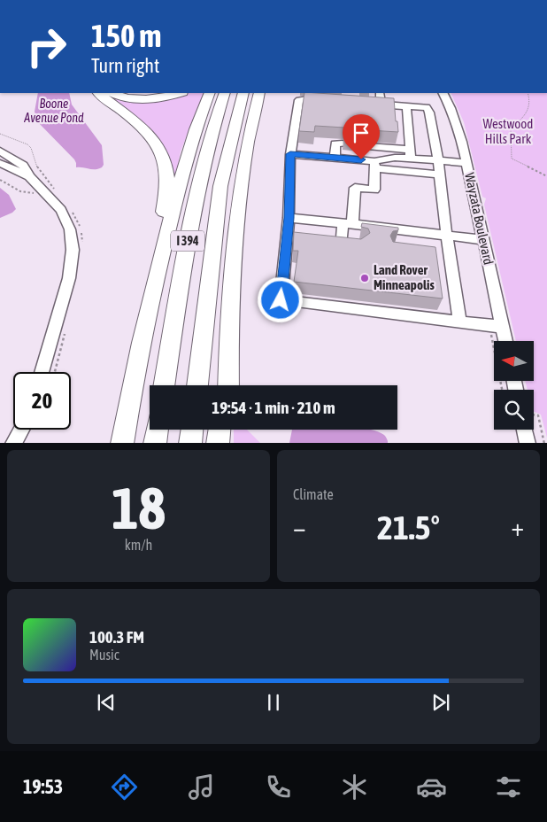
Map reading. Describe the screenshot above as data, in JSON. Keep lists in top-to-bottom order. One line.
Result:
{"streets":{"highway":["I 394"],"street":["Wayzata Boulevard"]},"water":["Boone Avenue Pond"],"parks":["Westwood Hills Park"],"places":["Land Rover Minneapolis"],"north":"left","page":{"turn":["150 m","Turn right"],"limit":"20","trip":"19:54 · 1 min · 210 m","tile":[["18","km/h"],"Climate"],"heat":["−","21.5°","+"],"song":["100.3 FM","Music"],"tabs":"19:53"}}
